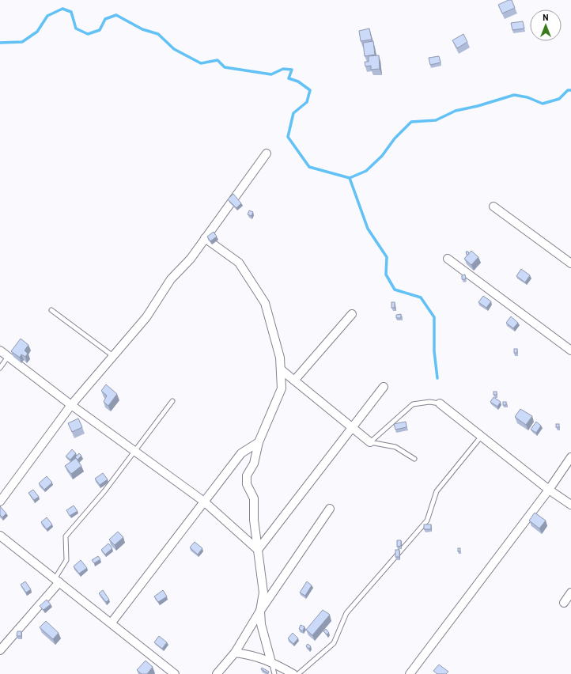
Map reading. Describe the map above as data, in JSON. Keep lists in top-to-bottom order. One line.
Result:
{"north":"top"}
